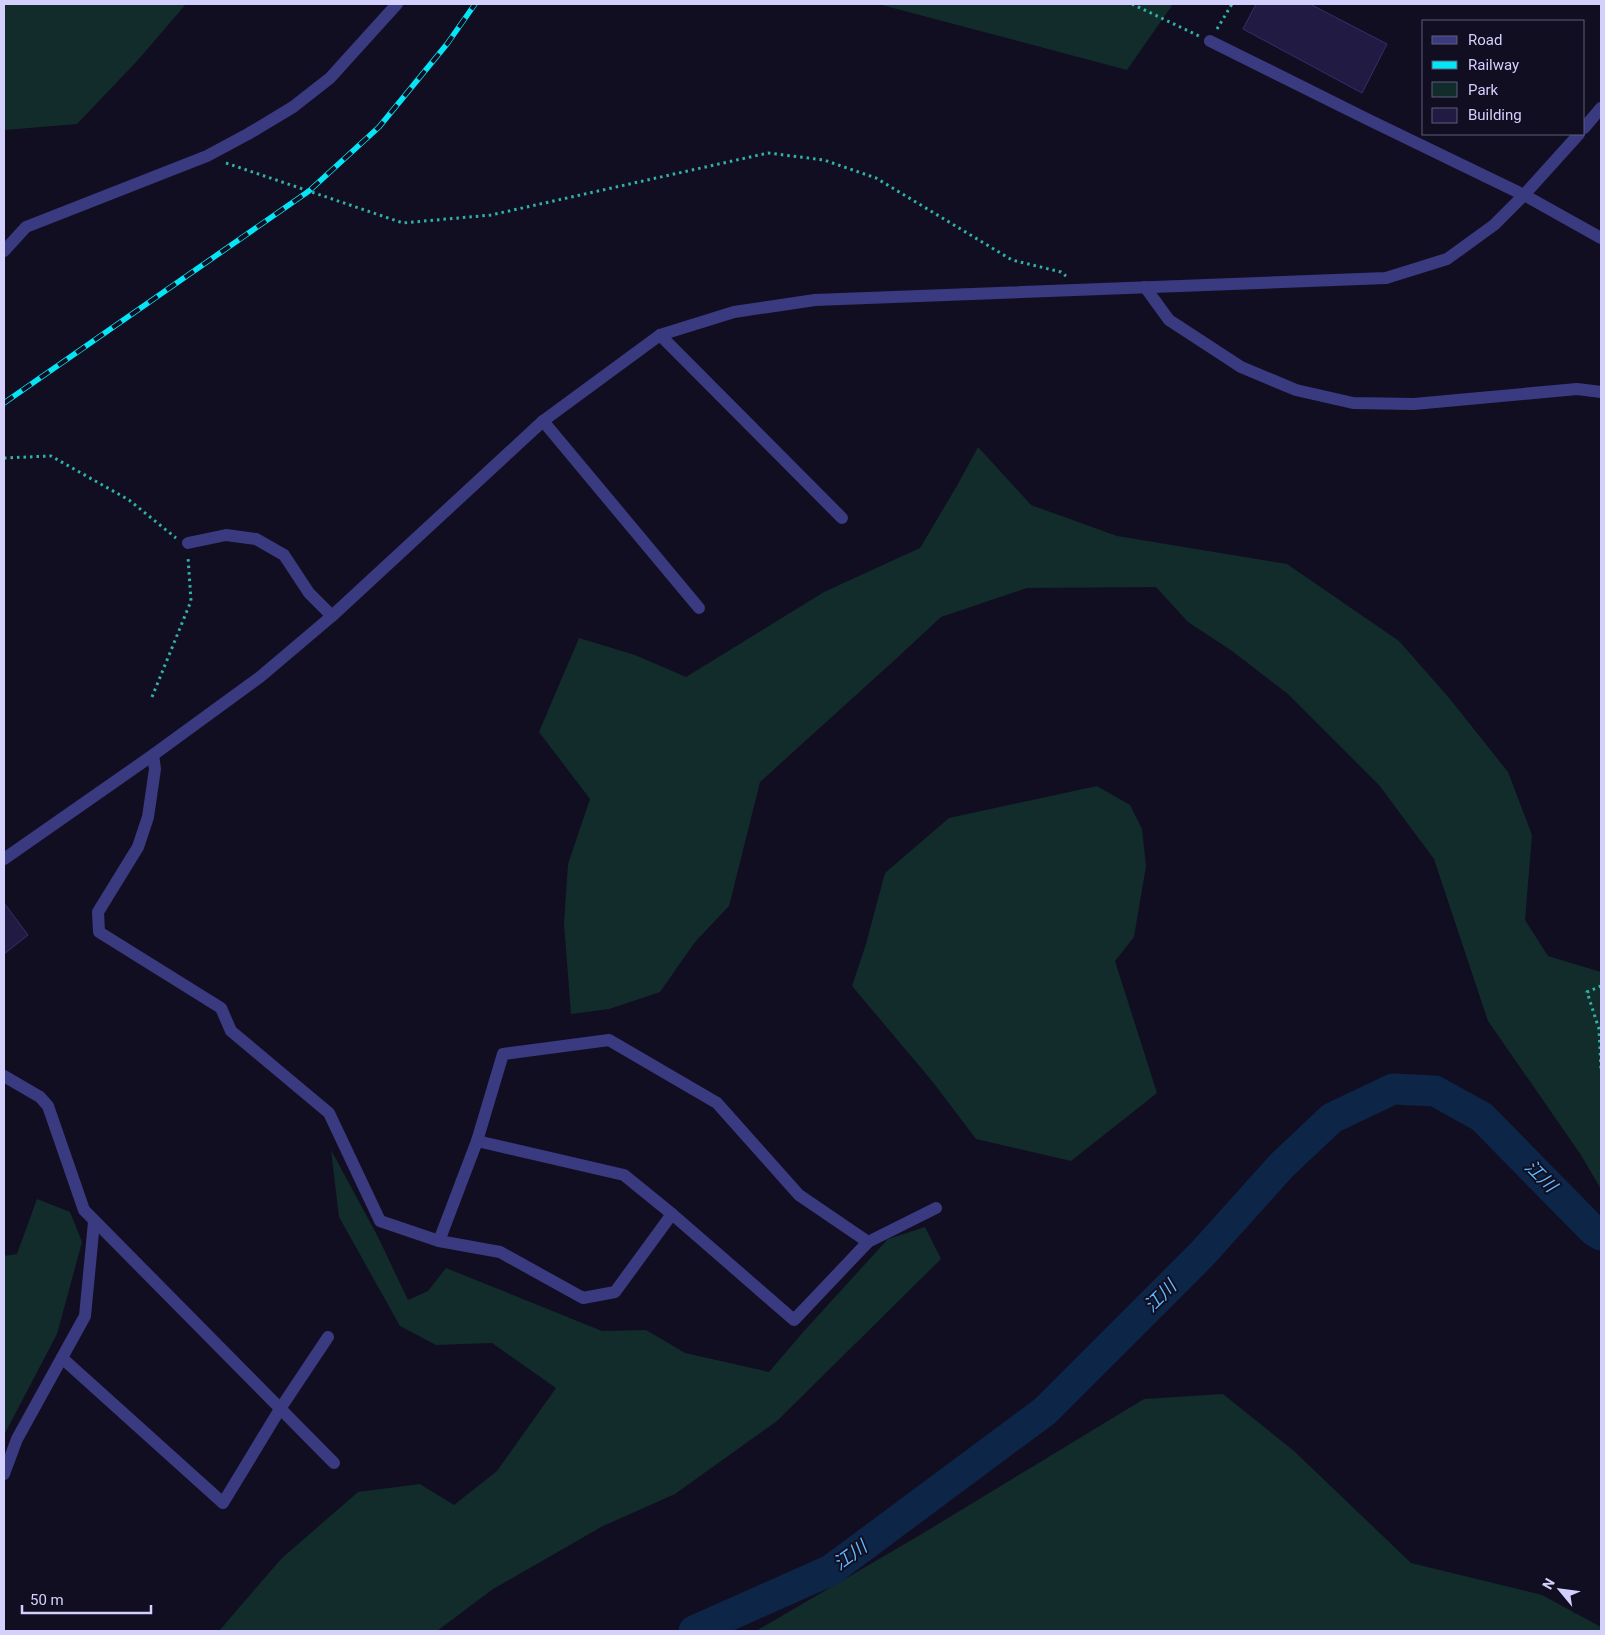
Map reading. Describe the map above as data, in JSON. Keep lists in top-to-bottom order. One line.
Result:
{"water":["江川"],"legend":["Road","Railway","Park","Building"],"scale_bar":"50 m","north":"top left"}
